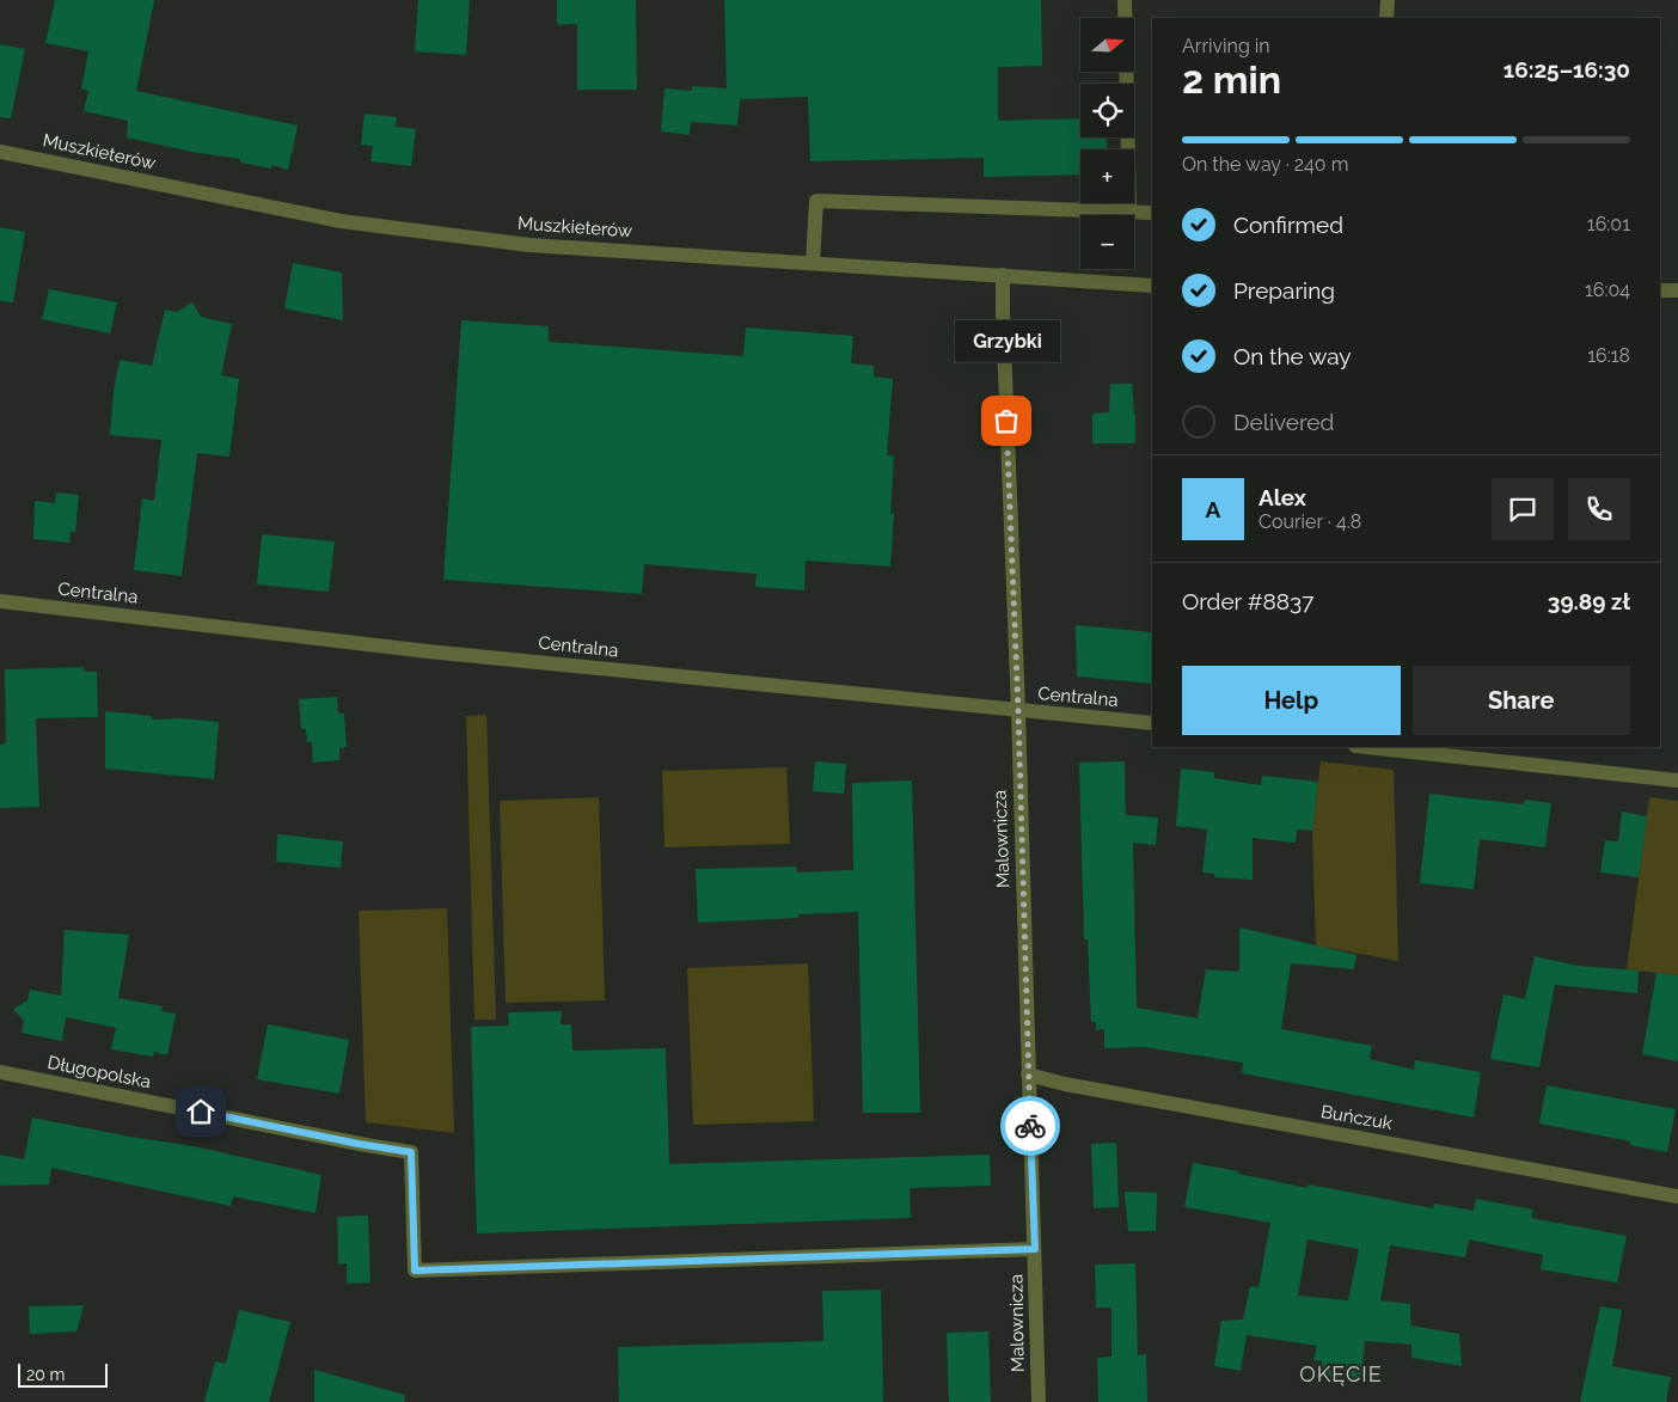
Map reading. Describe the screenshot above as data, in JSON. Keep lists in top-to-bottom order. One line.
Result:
{"streets":{"street":["Muszkieterów","Centralna","Malownicza","Długopolska","Buńczuk"]},"crossings":[["Muszkieterów","Malownicza"],["Centralna","Malownicza"],["Malownicza","Długopolska"],["Malownicza","Buńczuk"]],"districts":["OKĘCIE"],"places":["Grzybki"],"scale_bar":"20 m","north":"right","page":{"map_buttons":["+","−"],"heading":["2 min","Arriving in","16:25–16:30"],"panel":["Alex","Courier · 4.8","Order #8837","39.89 zł"],"bar":"On the way · 240 m","list":[["Confirmed","16:01"],["Preparing","16:04"],["On the way","16:18"],"Delivered"],"bubble":"Grzybki","round":"A","buttons":["Help","Share"],"scale":"20 m"}}
